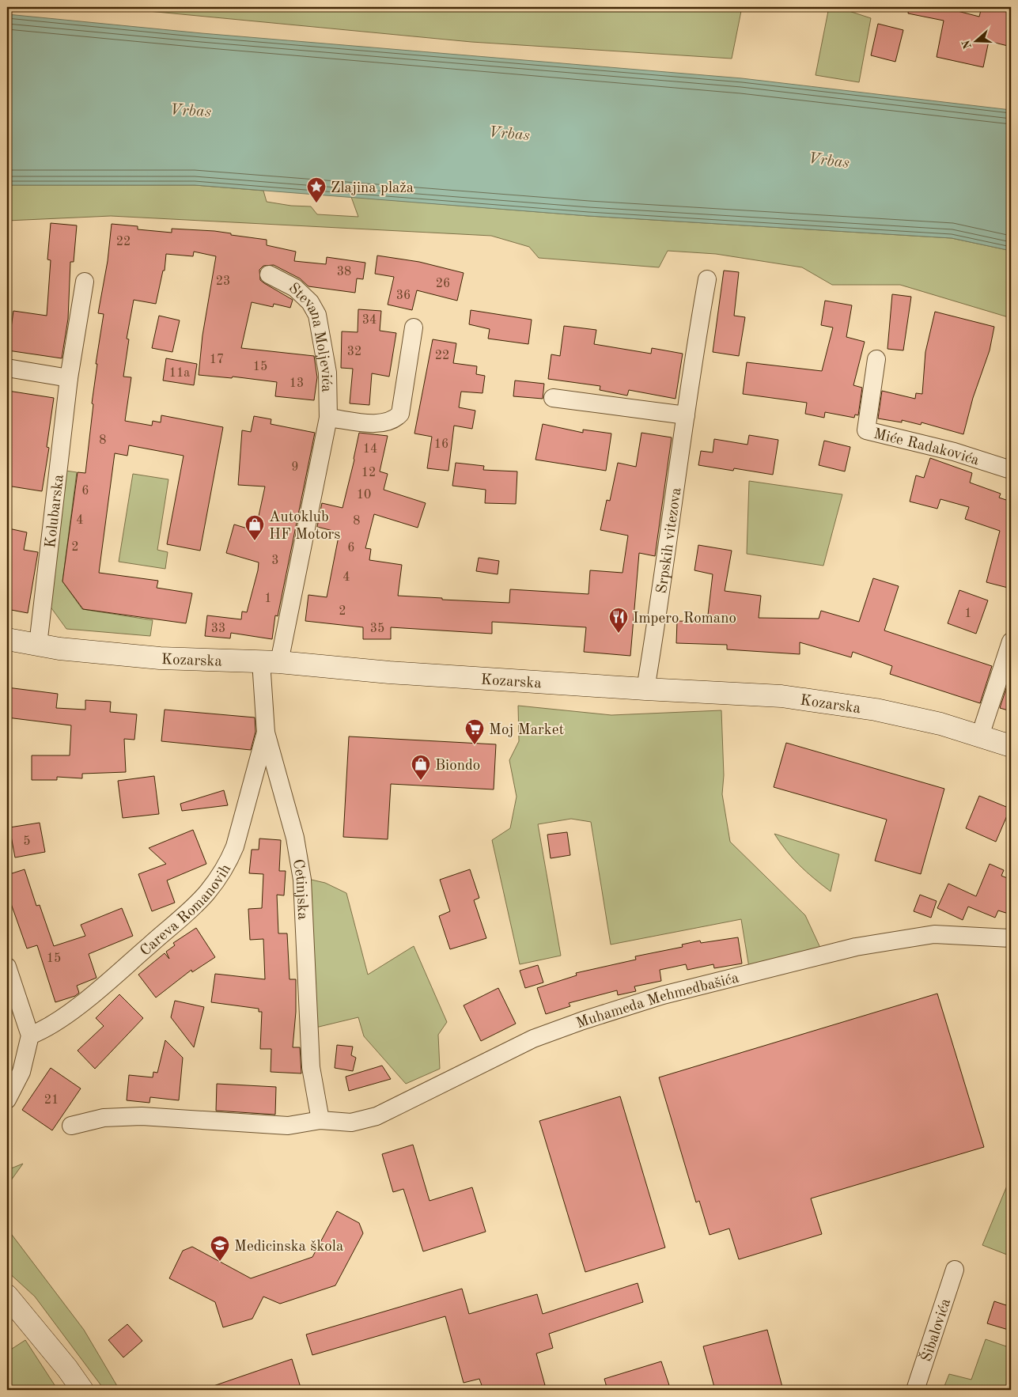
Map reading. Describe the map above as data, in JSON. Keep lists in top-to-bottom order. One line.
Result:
{"streets":{"main road":["Kozarska"],"street":["Stevana Moljevića","Miće Radakovića","Kolubarska","Srpskih vitezova","Cetinjska","Careva Romanovih","Muhameda Mehmedbašića","Šibalovića"]},"crossings":[["Stevana Moljevića","Kozarska"],["Stevana Moljevića","Cetinjska"],["Kolubarska","Kozarska"],["Srpskih vitezova","Kozarska"],["Kozarska","Cetinjska"],["Cetinjska","Careva Romanovih"],["Cetinjska","Muhameda Mehmedbašića"]],"water":["Vrbas"],"places":{"place":["Zlajina plaža"],"shop":["Autoklub HF Motors","Biondo"],"restaurant":["Impero Romano"],"supermarket":["Moj Market"],"school or university":["Medicinska škola"]},"house_numbers":["22","38","23","26","36","34","32","22","17","15","11a","13","8","16","14","9","12","6","10","4","8","2","6","3","4","1","2","1","33","35","5","15","21"],"north":"left"}
